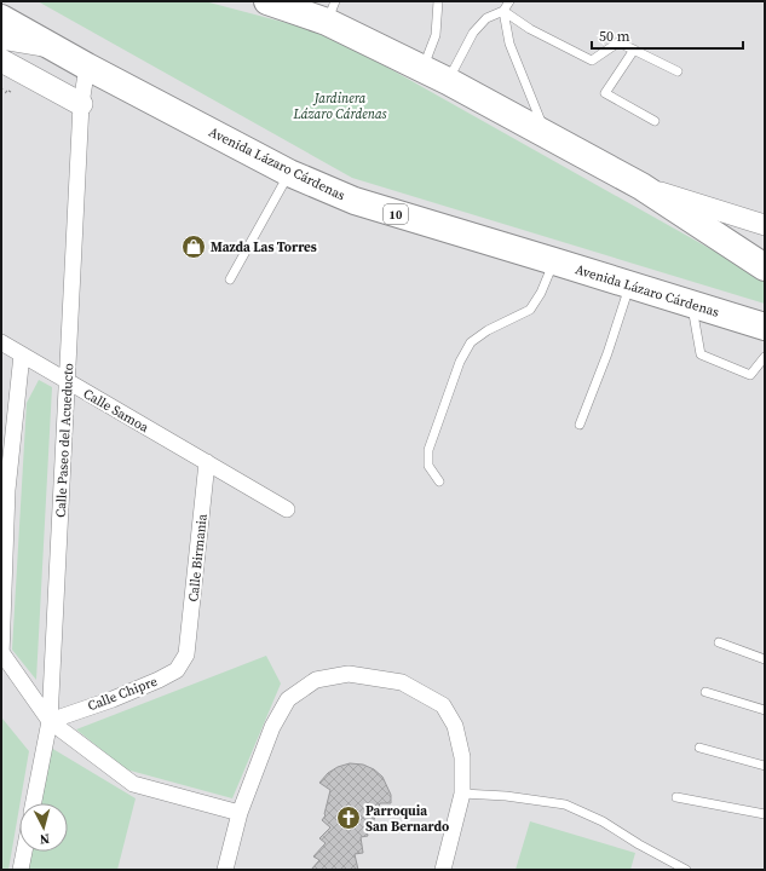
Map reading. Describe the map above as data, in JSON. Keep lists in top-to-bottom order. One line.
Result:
{"streets":{"highway":["Avenida Lázaro Cárdenas","10"],"street":["Calle Samoa","Calle Paseo del Acueducto","Calle Birmania","Calle Chipre"]},"crossings":[["Avenida Lázaro Cárdenas","Calle Paseo del Acueducto"],["Calle Samoa","Calle Paseo del Acueducto"],["Calle Samoa","Calle Birmania"],["Calle Paseo del Acueducto","Calle Chipre"],["Calle Birmania","Calle Chipre"]],"parks":["Jardinera Lázaro Cárdenas"],"places":{"shop":["Mazda Las Torres"],"church":["Parroquia San Bernardo"]},"scale_bar":"50 m","north":"bottom"}
